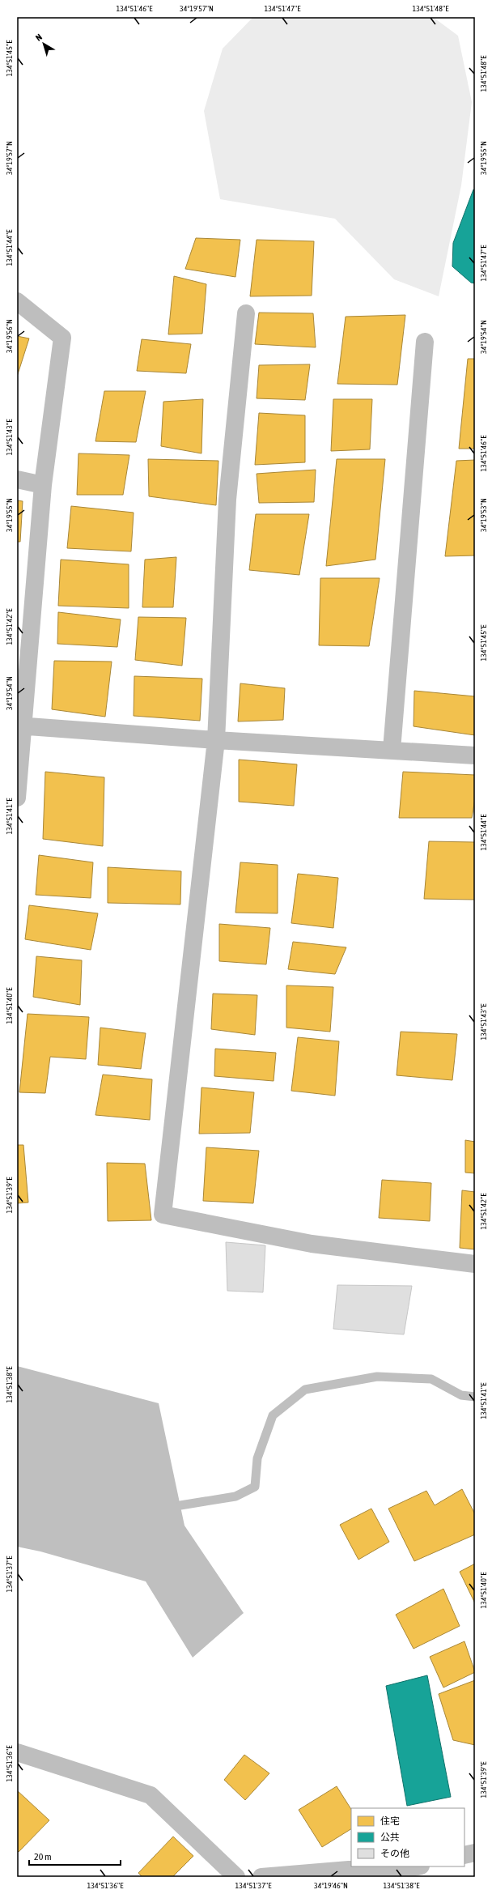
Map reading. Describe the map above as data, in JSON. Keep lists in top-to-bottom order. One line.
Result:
{"legend":["住宅","公共","その他"],"scale_bar":"20 m","north":"top left","coordinates":["134°51'46\"E","34°19'57\"N","134°51'47\"E","134°51'48\"E","134°51'45\"E","34°19'55\"N","134°51'44\"E","34°19'56\"N","34°19'54\"N","134°51'43\"E","34°19'53\"N","134°51'42\"E","134°51'41\"E","134°51'40\"E","134°51'39\"E","134°51'38\"E","134°51'37\"E","134°51'36\"E","34°19'46\"N"]}
